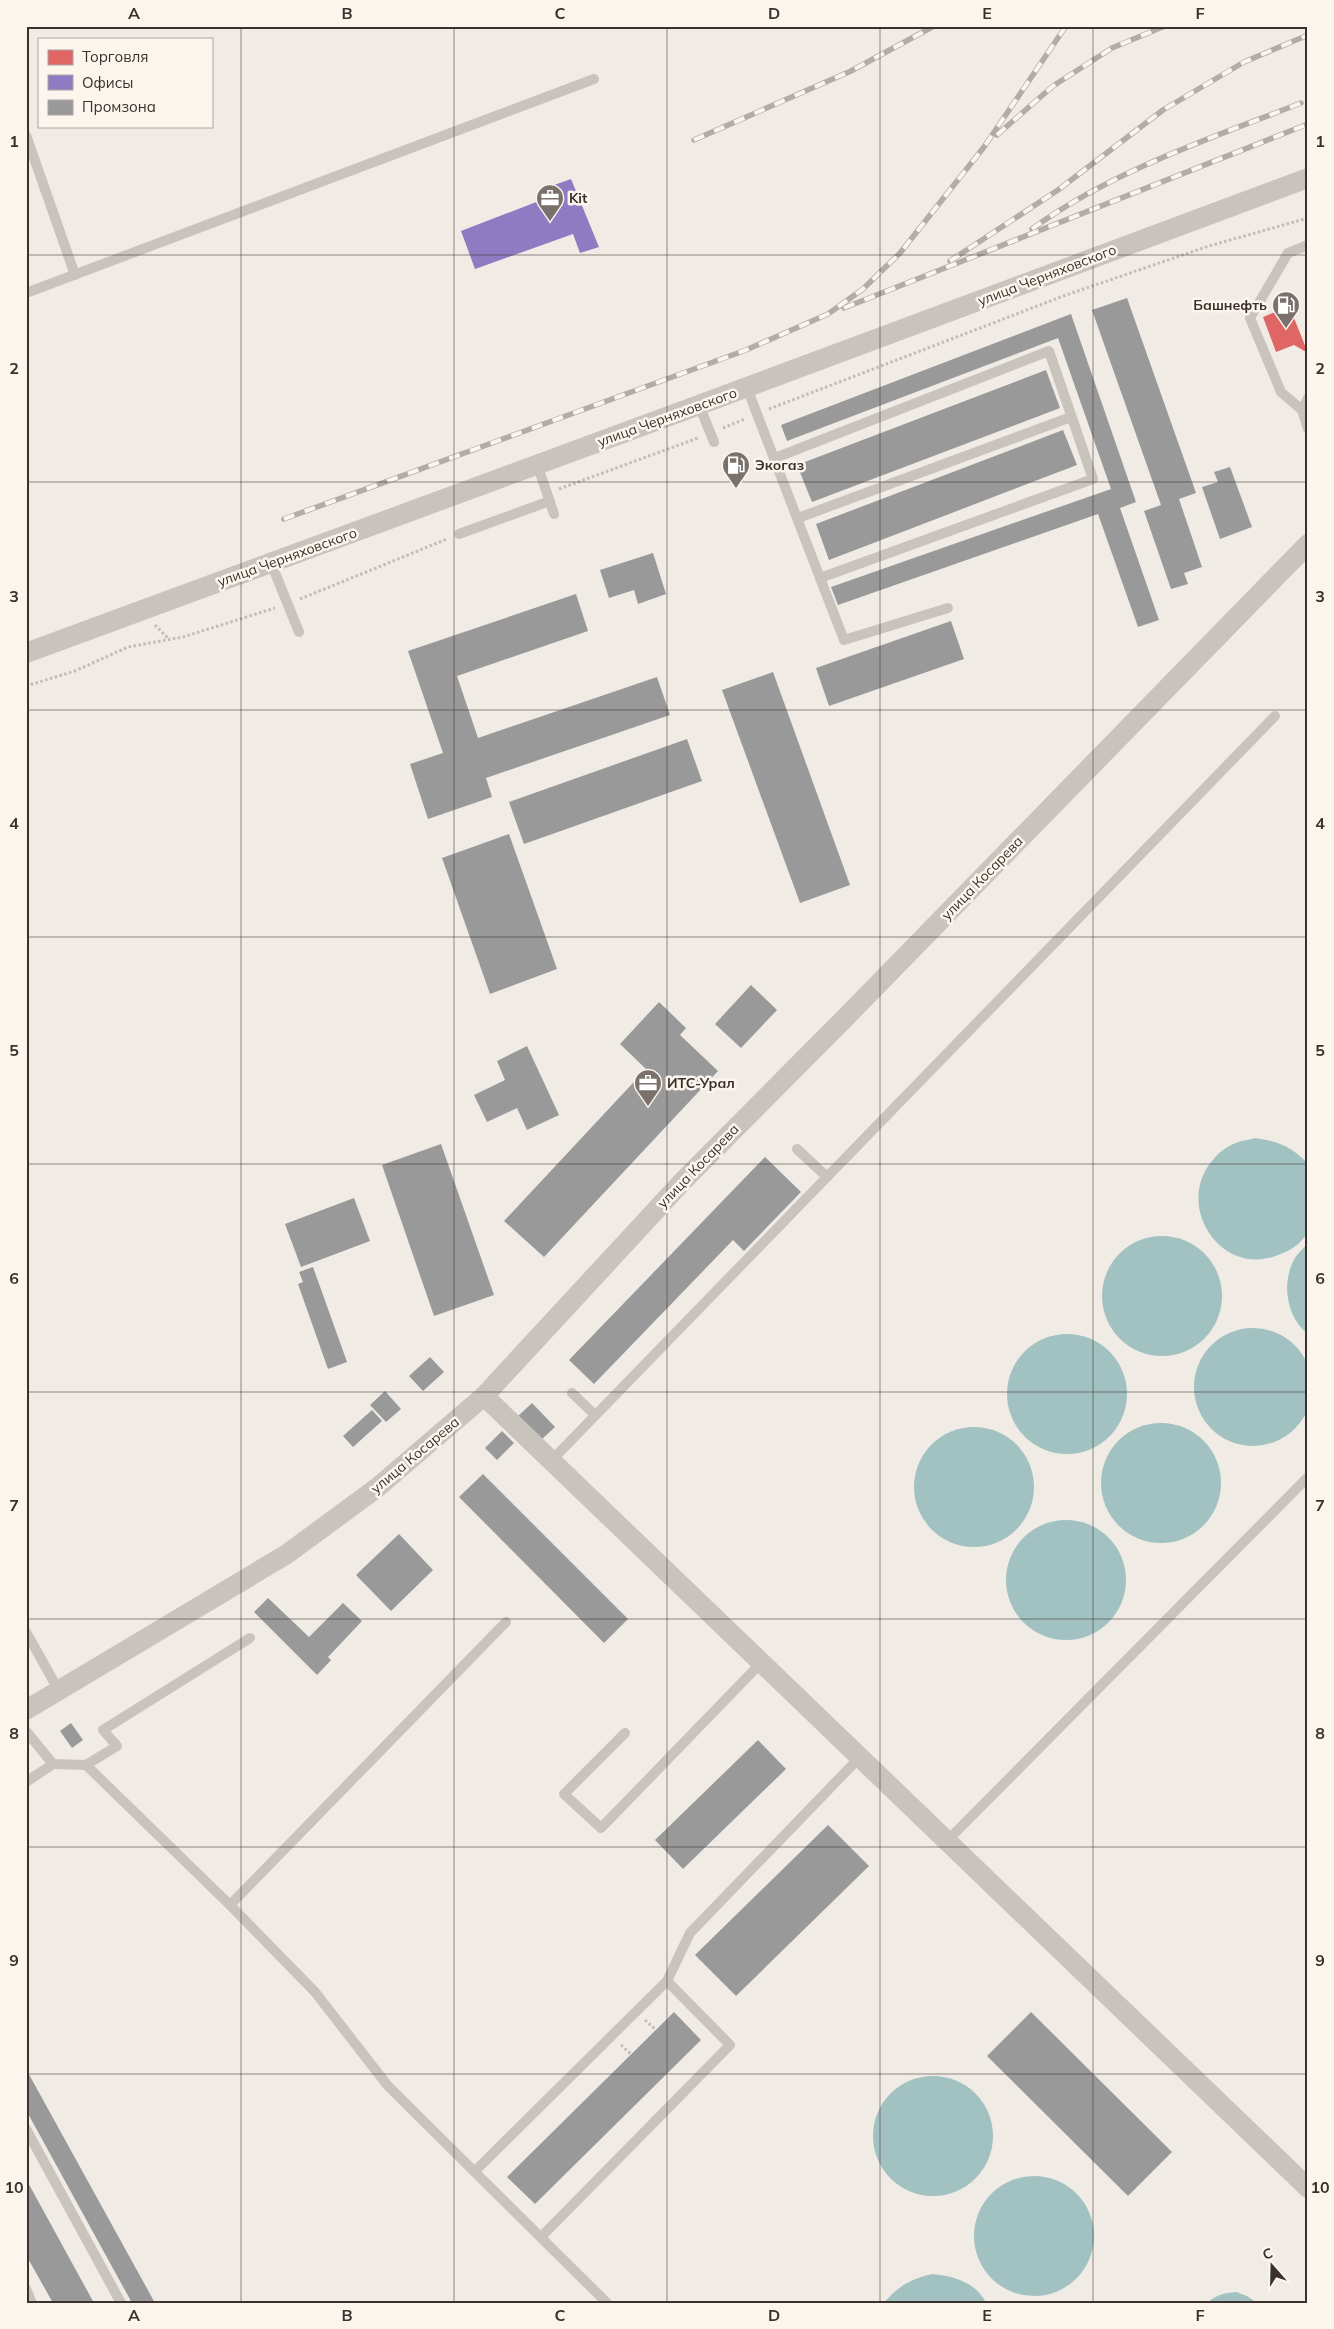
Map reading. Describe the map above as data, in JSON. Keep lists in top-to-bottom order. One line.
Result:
{"streets":{"street":["улица Черняховского","улица Косарева"]},"places":{"office":["Kit","ИТС-Урал"],"fuel station":["Башнефть","Экогаз"]},"legend":["Торговля","Офисы","Промзона"],"north":"top","grid":{"columns":["A","B","C","D","E","F"],"rows":["1","2","3","4","5","6","7","8","9","10"]}}
